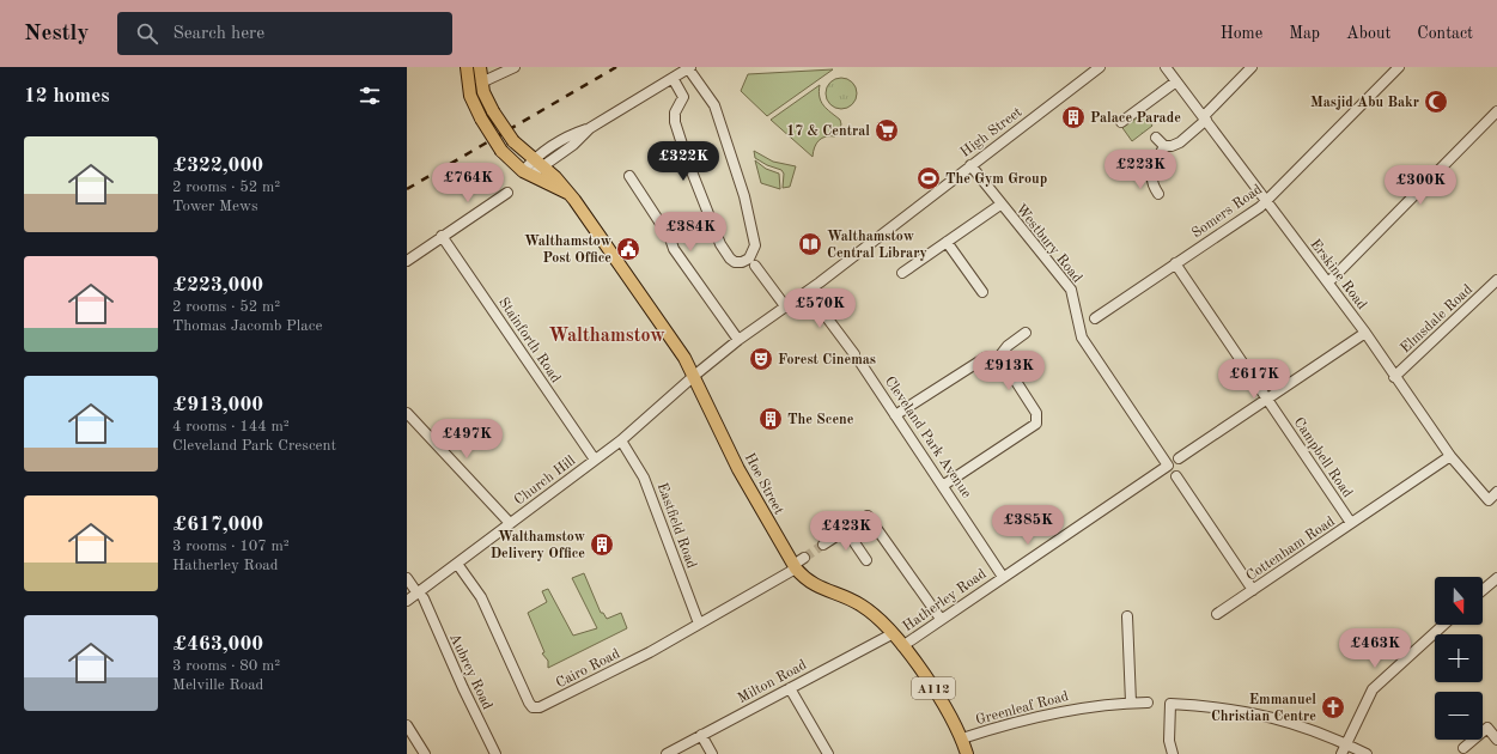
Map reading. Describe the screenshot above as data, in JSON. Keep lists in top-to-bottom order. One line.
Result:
{"streets":{"main road":["Hoe Street","A112"],"street":["High Street","Somers Road","Westbury Road","Erskine Road","Elmsdale Road","Stainforth Road","Cleveland Park Avenue","Campbell Road","Church Hill","Eastfield Road","Cottenham Road","Hatherley Road","Cairo Road","Aubrey Road","Milton Road","Greenleaf Road"]},"crossings":[["High Street","Westbury Road"],["High Street","Church Hill"],["High Street","Hoe Street"],["Somers Road","Erskine Road"],["Somers Road","Campbell Road"],["Westbury Road","Hatherley Road"],["Erskine Road","Elmsdale Road"],["Erskine Road","Cottenham Road"],["Stainforth Road","Church Hill"],["Cleveland Park Avenue","Hatherley Road"],["Campbell Road","Cottenham Road"],["Church Hill","Hoe Street"],["Church Hill","Eastfield Road"],["Church Hill","Cairo Road"],["Church Hill","Aubrey Road"],["Hoe Street","Hatherley Road"],["Hoe Street","Cairo Road"],["Hoe Street","Milton Road"],["Hoe Street","Greenleaf Road"],["Eastfield Road","Cairo Road"]],"districts":["Walthamstow"],"places":{"mosque":["Masjid Abu Bakr"],"building":["Palace Parade","The Scene","Walthamstow Delivery Office"],"supermarket":["17 & Central"],"sports":["The Gym Group"],"library":["Walthamstow Central Library"],"public building":["Walthamstow Post Office"],"theatre":["Forest Cinemas"],"church":["Emmanuel Christian Centre"]},"north":"bottom","page":{"header":"Nestly","search":"Search here","nav":["Home","Map","About","Contact"],"heading":"12 homes","list":[{"name":"£322,000","note":"2 rooms · 52 m² · Tower Mews"},{"name":"£223,000","note":"2 rooms · 52 m² · Thomas Jacomb Place"},{"name":"£913,000","note":"4 rooms · 144 m² · Cleveland Park Crescent"},{"name":"£617,000","note":"3 rooms · 107 m² · Hatherley Road"},{"name":"£463,000","note":"3 rooms · 80 m² · Melville Road"}],"price":["£322K","£223K","£764K","£300K","£384K","£570K","£913K","£617K","£497K","£385K","£423K","£463K"],"map_buttons":["+","−"]}}
